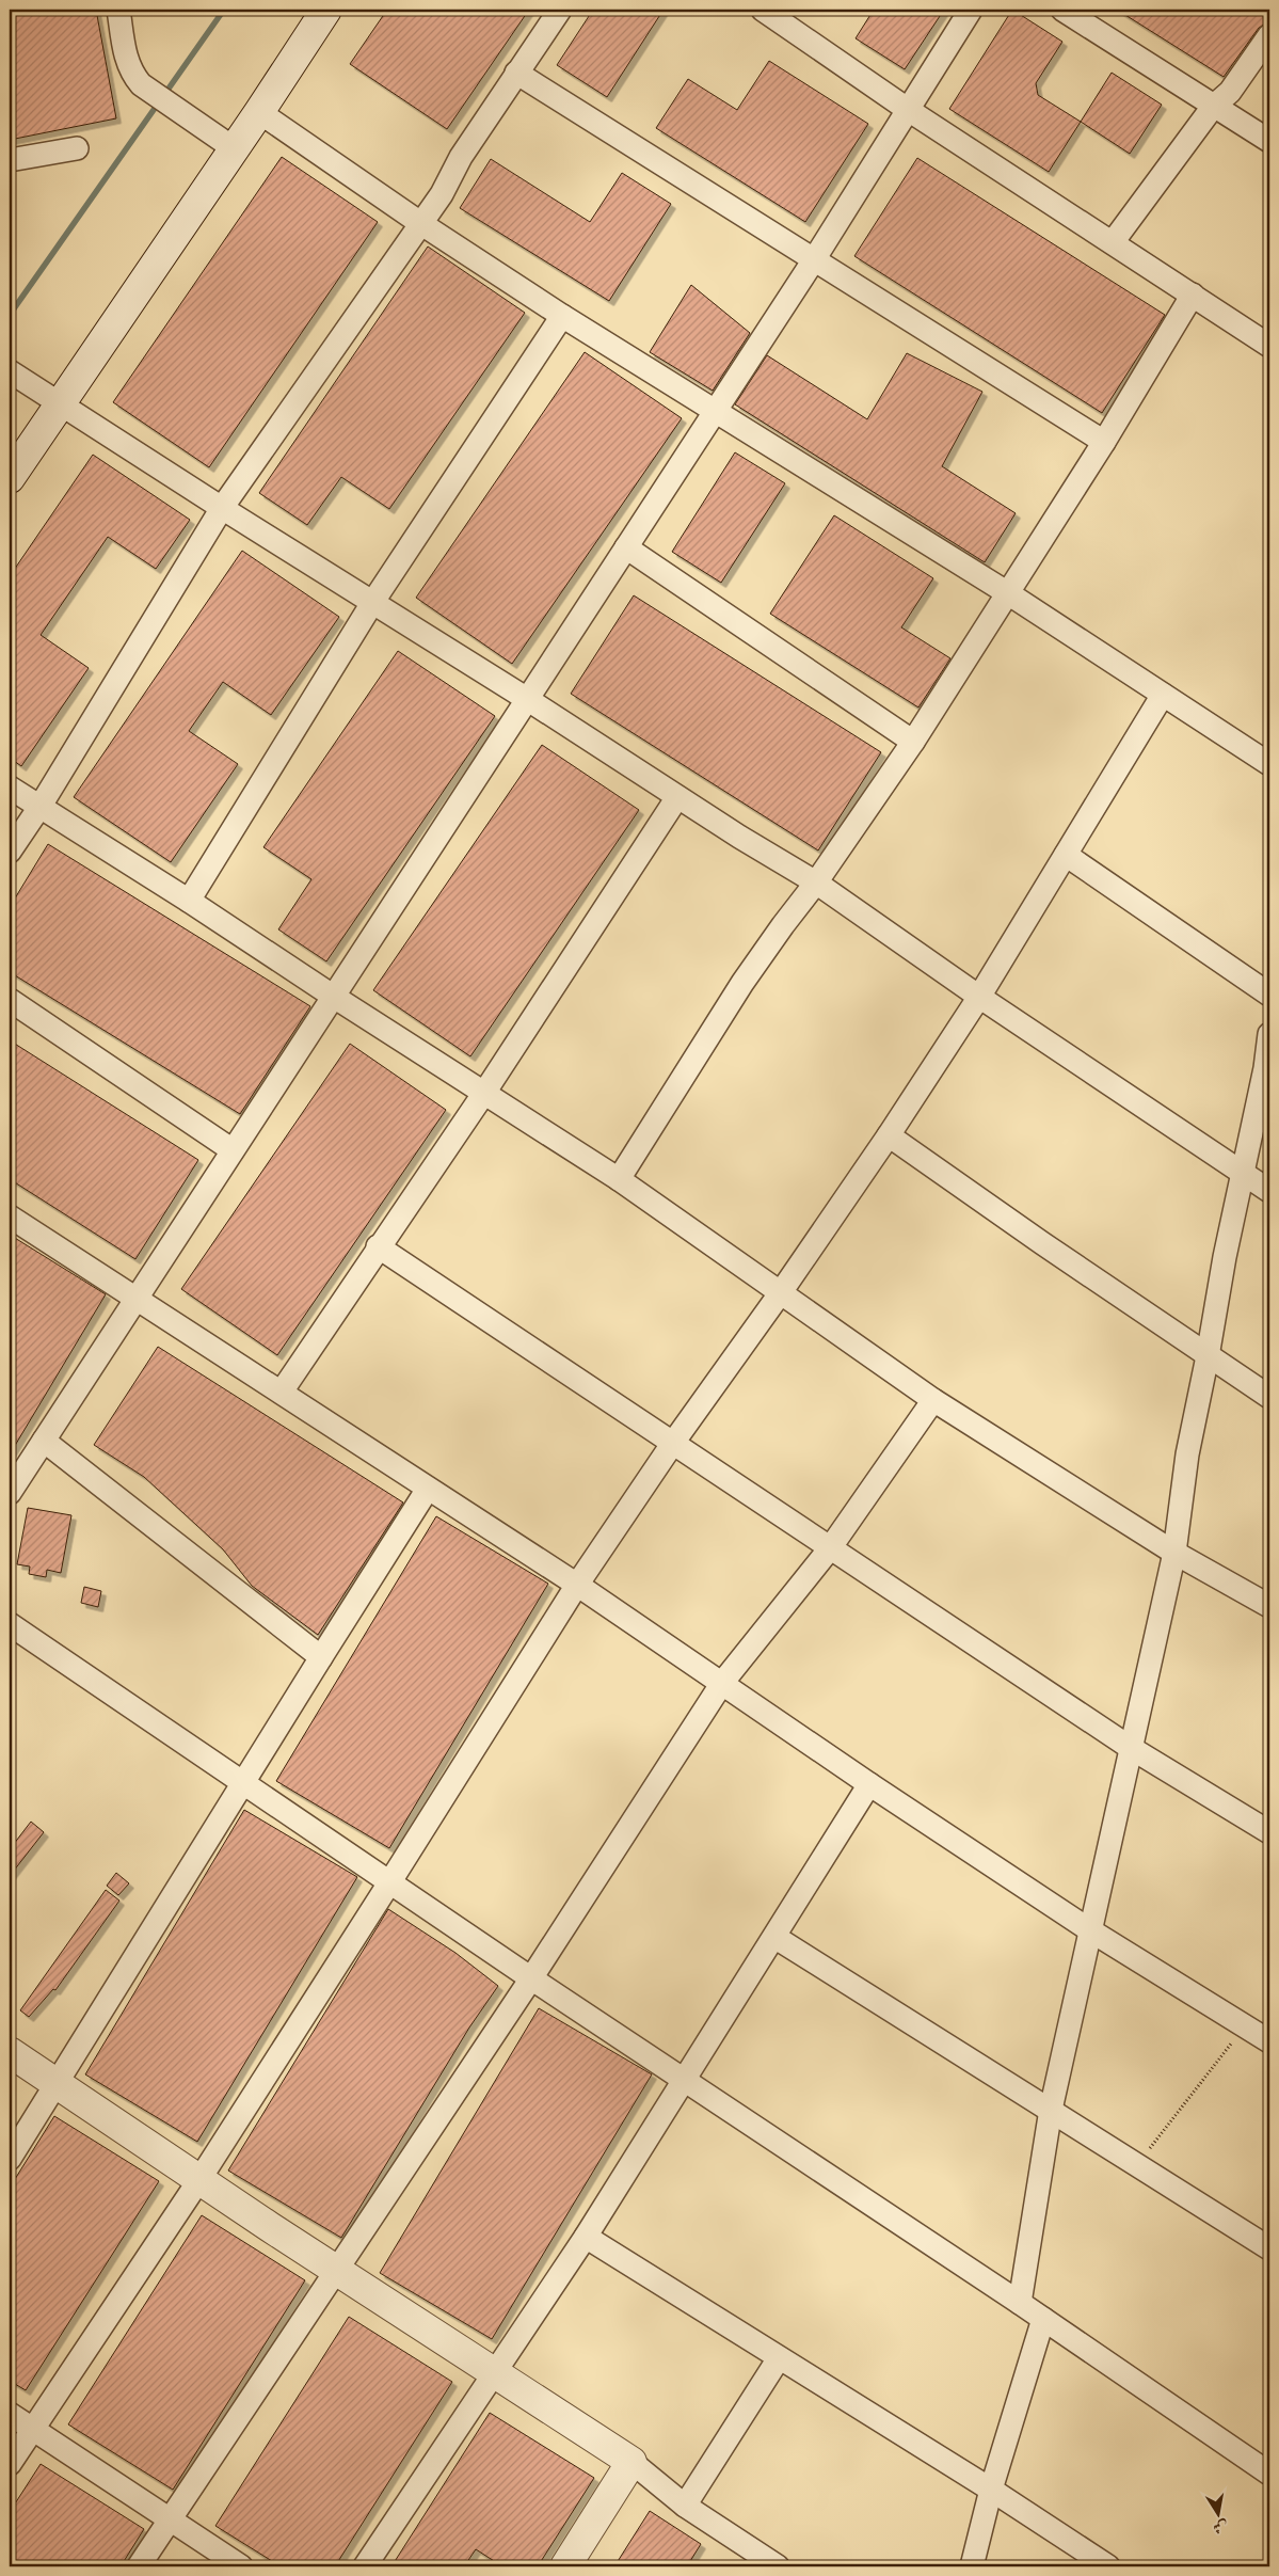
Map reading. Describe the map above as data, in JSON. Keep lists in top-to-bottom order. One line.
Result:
{"north":"bottom"}
